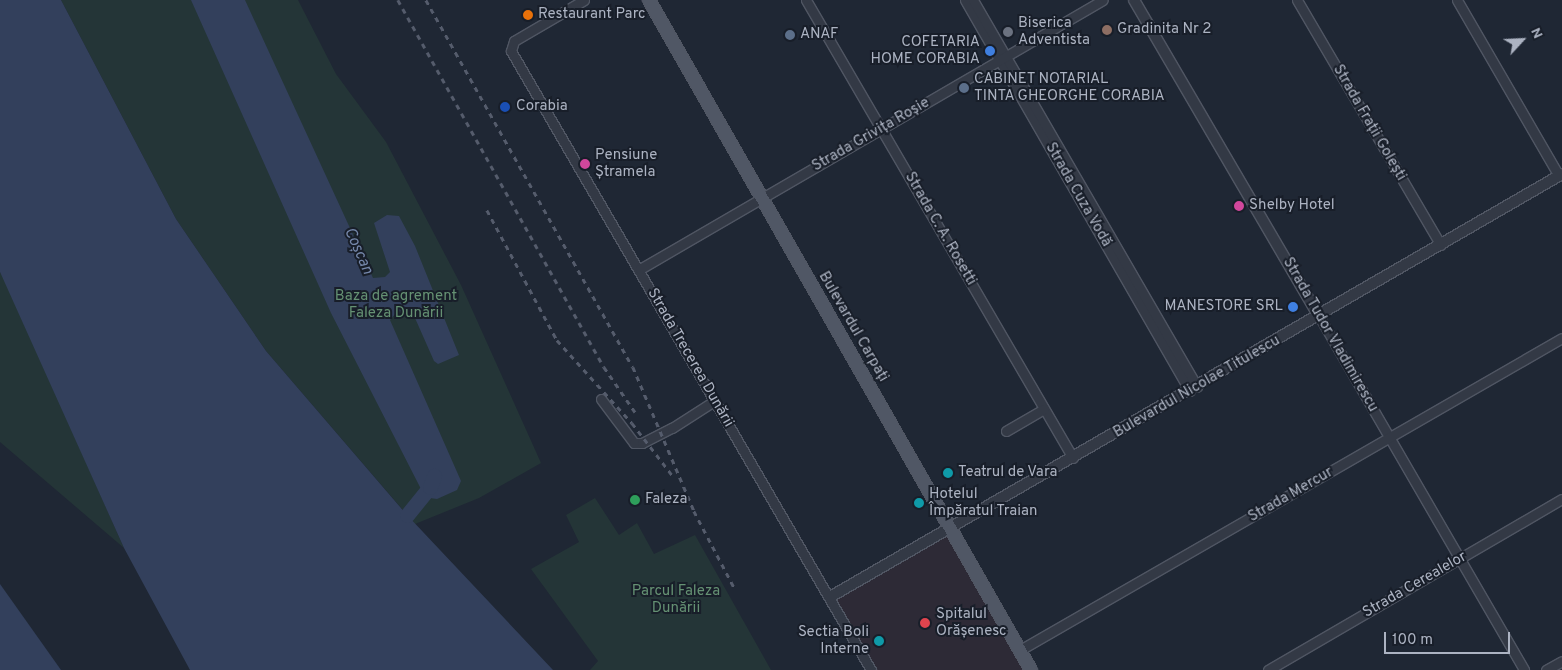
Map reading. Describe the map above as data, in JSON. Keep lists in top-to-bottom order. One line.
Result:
{"streets":{"main road":["Bulevardul Carpați"],"street":["Strada Frații Golești","Strada Grivița Roșie","Strada Cuza Vodă","Strada C. A. Rosetti","Strada Tudor Vladimirescu","Strada Trecerea Dunării","Bulevardul Nicolae Titulescu","Strada Mercur","Strada Cerealelor"]},"crossings":[["Strada Frații Golești","Bulevardul Nicolae Titulescu"],["Strada Grivița Roșie","Strada Cuza Vodă"],["Strada Grivița Roșie","Strada C. A. Rosetti"],["Strada Grivița Roșie","Bulevardul Carpați"],["Strada Grivița Roșie","Strada Trecerea Dunării"],["Strada Cuza Vodă","Bulevardul Nicolae Titulescu"],["Strada C. A. Rosetti","Bulevardul Nicolae Titulescu"],["Bulevardul Carpați","Bulevardul Nicolae Titulescu"],["Bulevardul Carpați","Strada Mercur"],["Strada Tudor Vladimirescu","Bulevardul Nicolae Titulescu"],["Strada Tudor Vladimirescu","Strada Mercur"],["Strada Tudor Vladimirescu","Strada Cerealelor"],["Strada Trecerea Dunării","Bulevardul Nicolae Titulescu"]],"water":["Coșcan"],"parks":["Baza de agrement Faleza Dunării","Parcul Faleza Dunării"],"places":["Restaurant Parc","Gradinita Nr 2","Biserica Adventista","ANAF","COFETARIA HOME CORABIA","CABINET NOTARIAL TINTA GHEORGHE CORABIA","Corabia","Pensiune Ștramela","Shelby Hotel","MANESTORE SRL","Teatrul de Vara","Faleza","Hotelul Împăratul Traian","Spitalul Orășenesc","Sectia Boli Interne"],"scale_bar":"100 m","north":"top right"}
